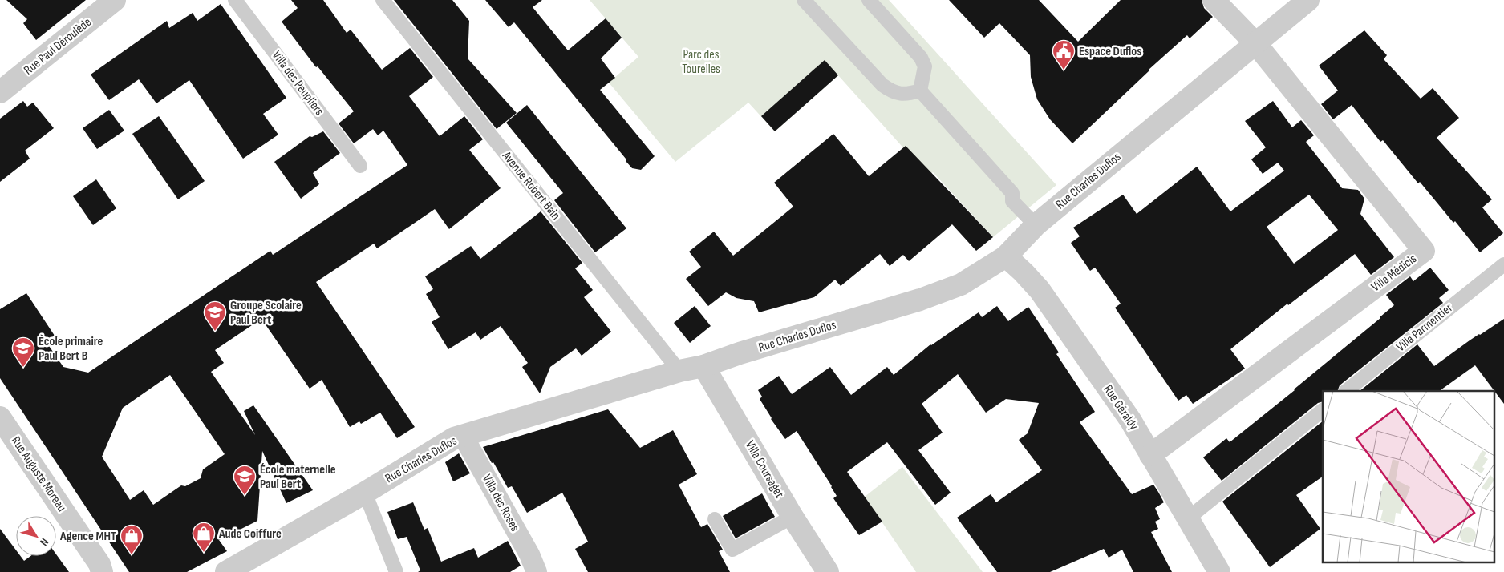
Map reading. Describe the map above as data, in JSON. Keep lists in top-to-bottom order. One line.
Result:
{"streets":{"street":["Rue Paul Déroulède","Rue Charles Duflos","Villa Médicis","Rue Géraldy","Villa Coursaget","Rue Auguste Moreau","Villa des Roses"],"lane":["Villa des Peupliers","Avenue Robert Bain","Villa Parmentier"]},"crossings":[["Rue Charles Duflos","Avenue Robert Bain"],["Rue Charles Duflos","Villa Médicis"],["Rue Charles Duflos","Rue Géraldy"],["Rue Charles Duflos","Villa Coursaget"],["Rue Charles Duflos","Villa des Roses"],["Villa Médicis","Rue Géraldy"]],"parks":["Parc des Tourelles"],"places":{"public building":["Espace Duflos"],"school or university":["Groupe Scolaire Paul Bert","École primaire Paul Bert B","École maternelle Paul Bert"],"shop":["Aude Coiffure","Agence MHT"]},"north":"bottom right"}
